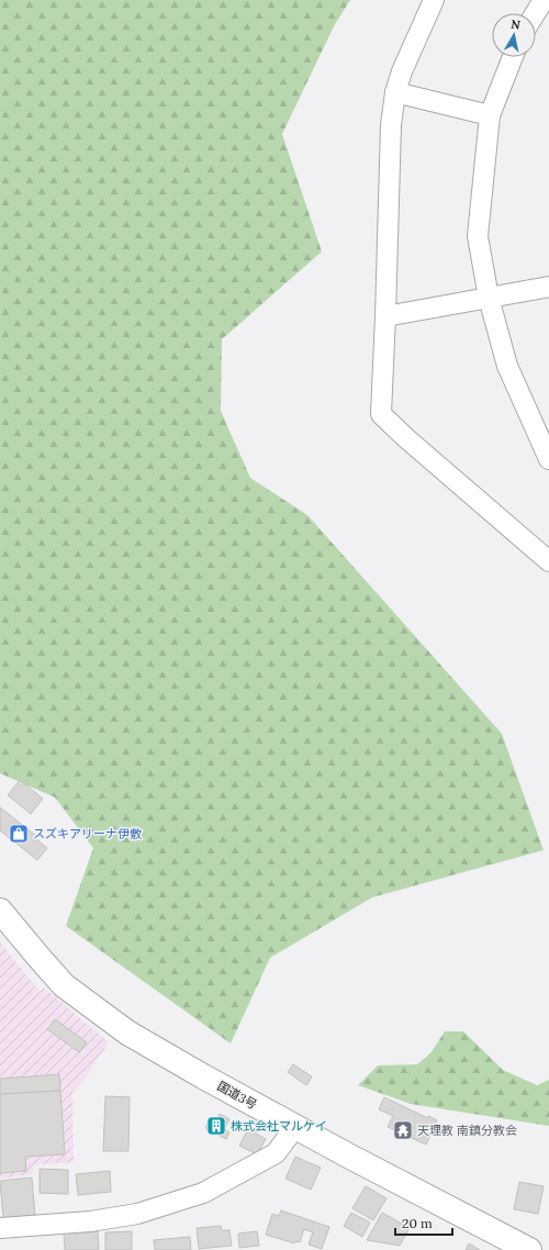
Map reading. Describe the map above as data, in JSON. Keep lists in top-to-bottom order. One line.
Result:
{"streets":{"highway":["国道3号"]},"places":{"shop":["スズキアリーナ伊敷"],"building":["株式会社マルケイ"],"temple":["天理教 南鎮分教会"]},"scale_bar":"20 m","north":"top"}
